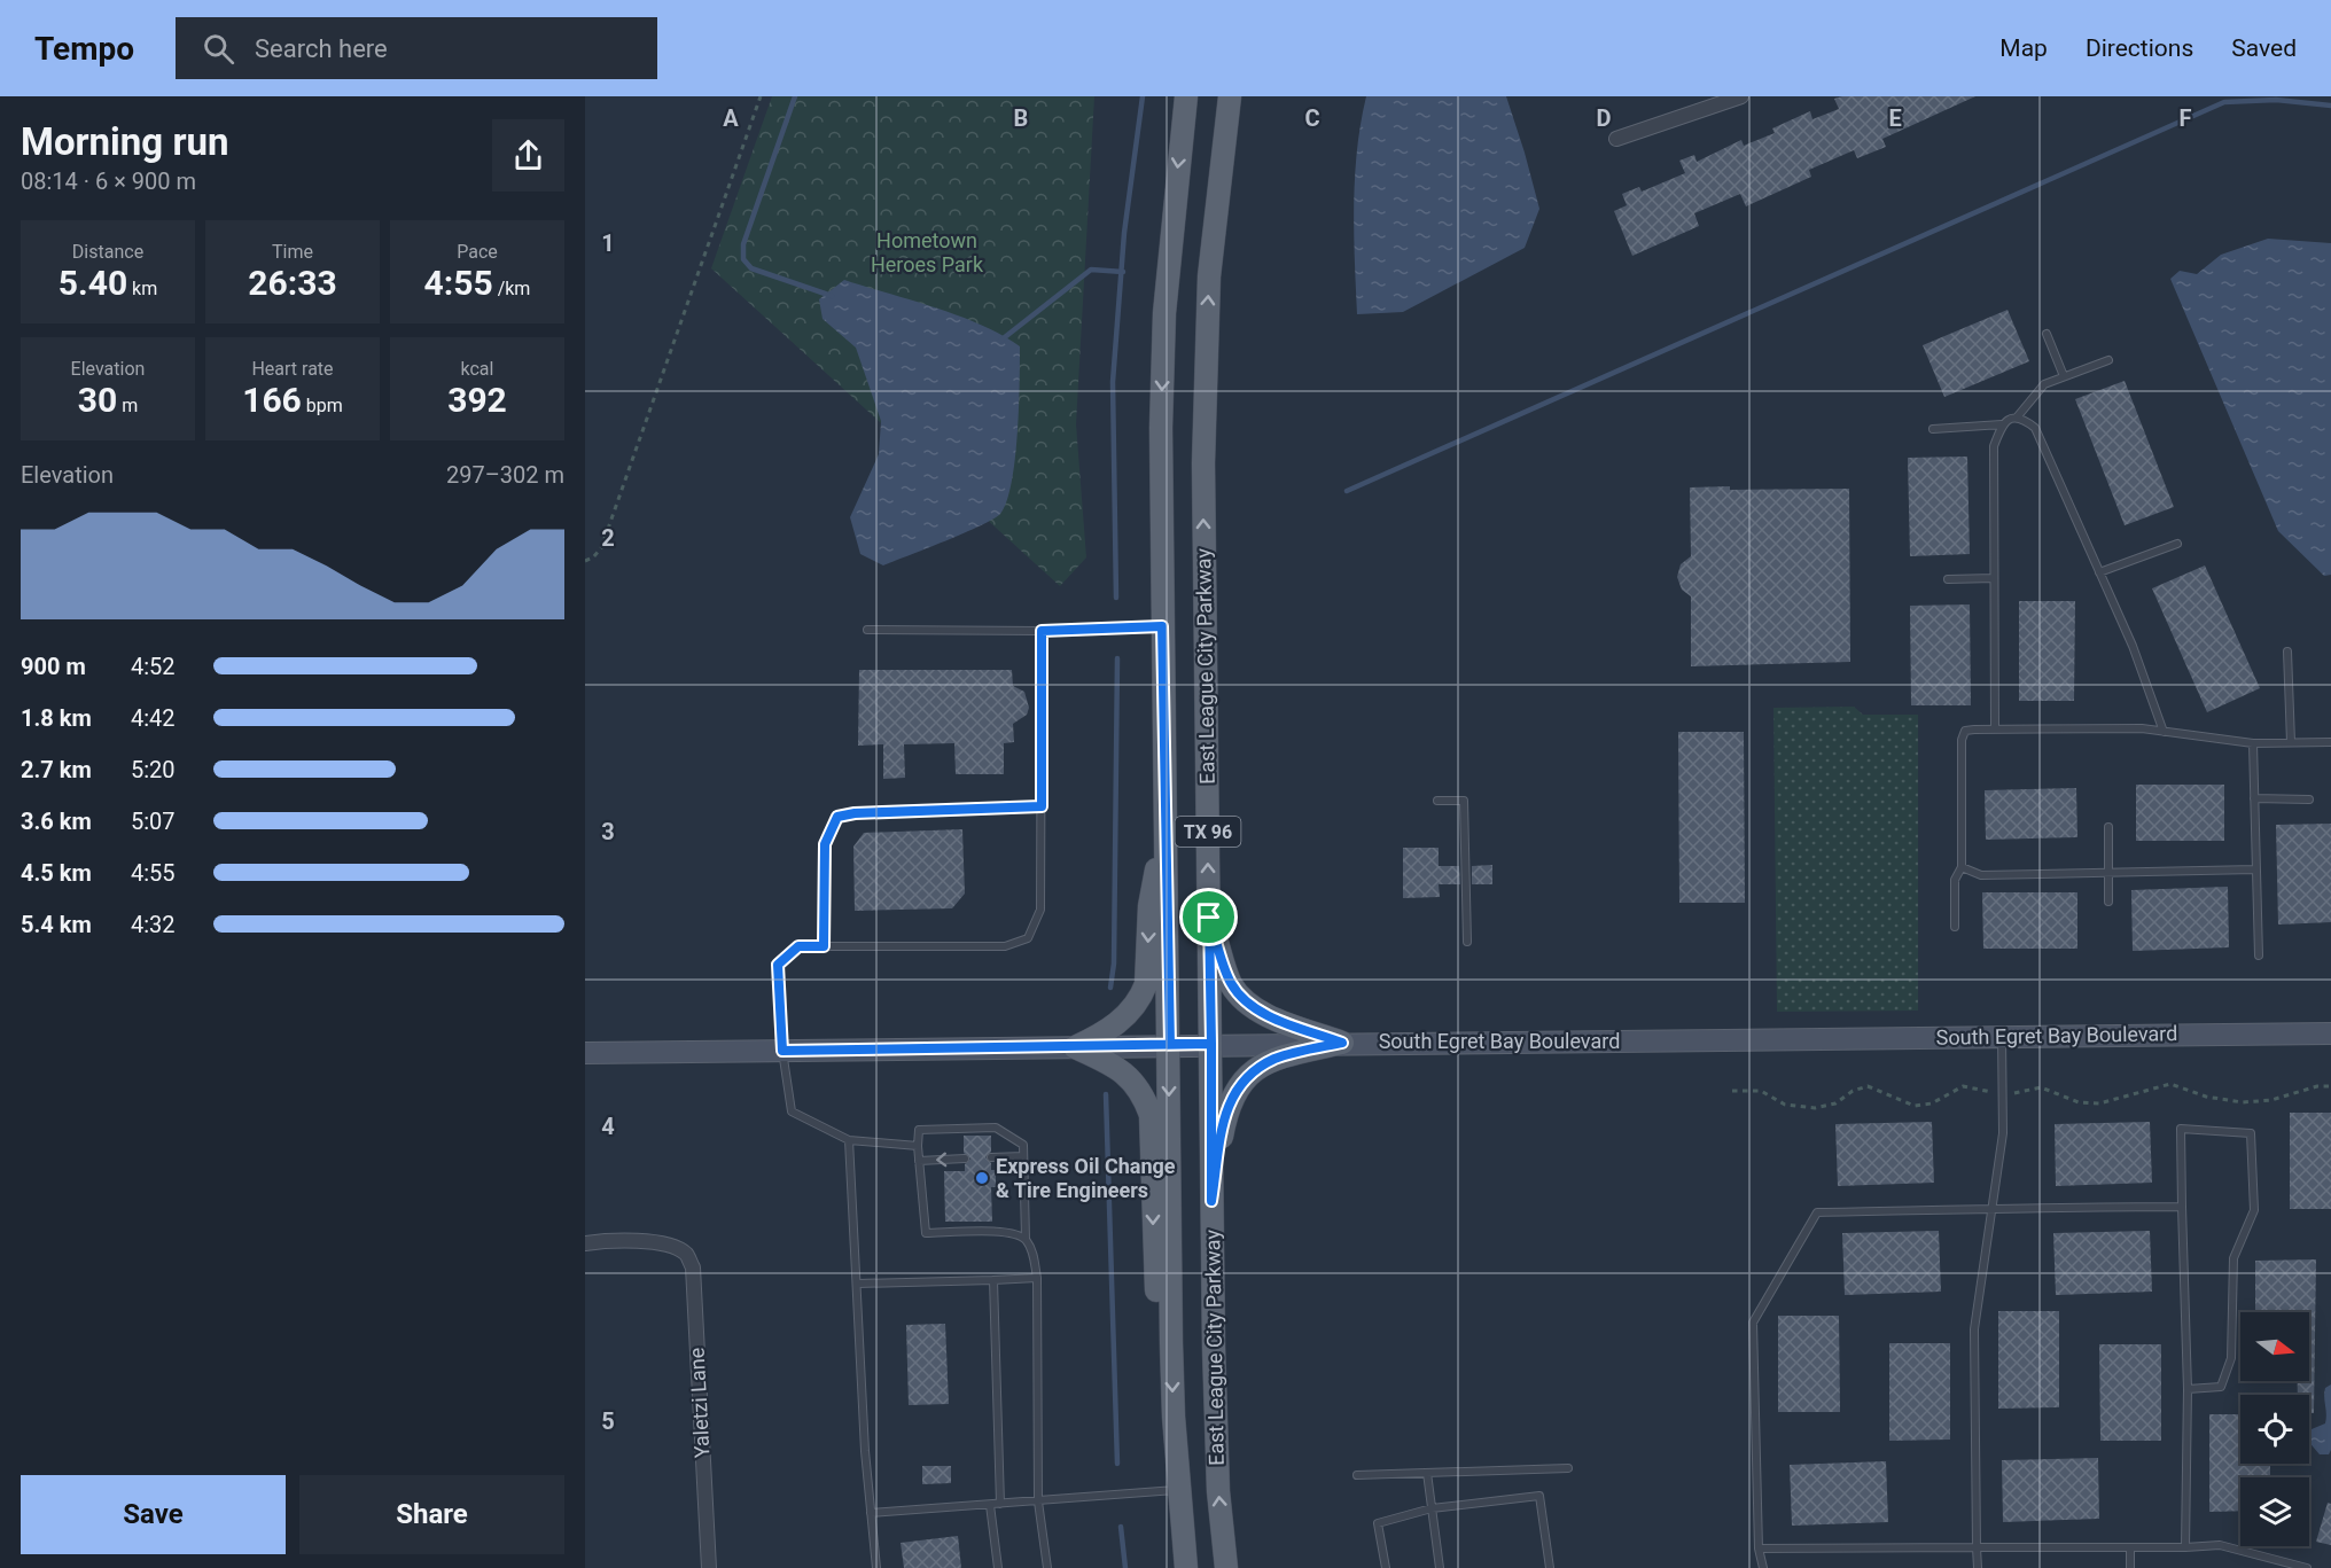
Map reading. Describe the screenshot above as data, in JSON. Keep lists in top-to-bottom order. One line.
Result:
{"streets":{"main road":["East League City Parkway","TX 96","South Egret Bay Boulevard"],"street":["Yaletzi Lane"]},"crossings":[["East League City Parkway","South Egret Bay Boulevard"]],"parks":["Hometown Heroes Park"],"places":["Express Oil Change & Tire Engineers"],"north":"right","page":{"header":"Tempo","search":"Search here","nav":["Map","Directions","Saved"],"heading":["Morning run","08:14 · 6 × 900 m"],"stats":[["Distance","5.40 km"],["Time","26:33"],["Pace","4:55 /km"],["Elevation","30 m"],["Heart rate","166 bpm"],["kcal","392"]],"chart":["Elevation","297–302 m"],"list":[{"name":"900 m","note":"4:52"},{"name":"1.8 km","note":"4:42"},{"name":"2.7 km","note":"5:20"},{"name":"3.6 km","note":"5:07"},{"name":"4.5 km","note":"4:55"},{"name":"5.4 km","note":"4:32"}],"buttons":["Save","Share"]},"grid":{"columns":["A","B","C","D","E","F"],"rows":["1","2","3","4","5"]}}
